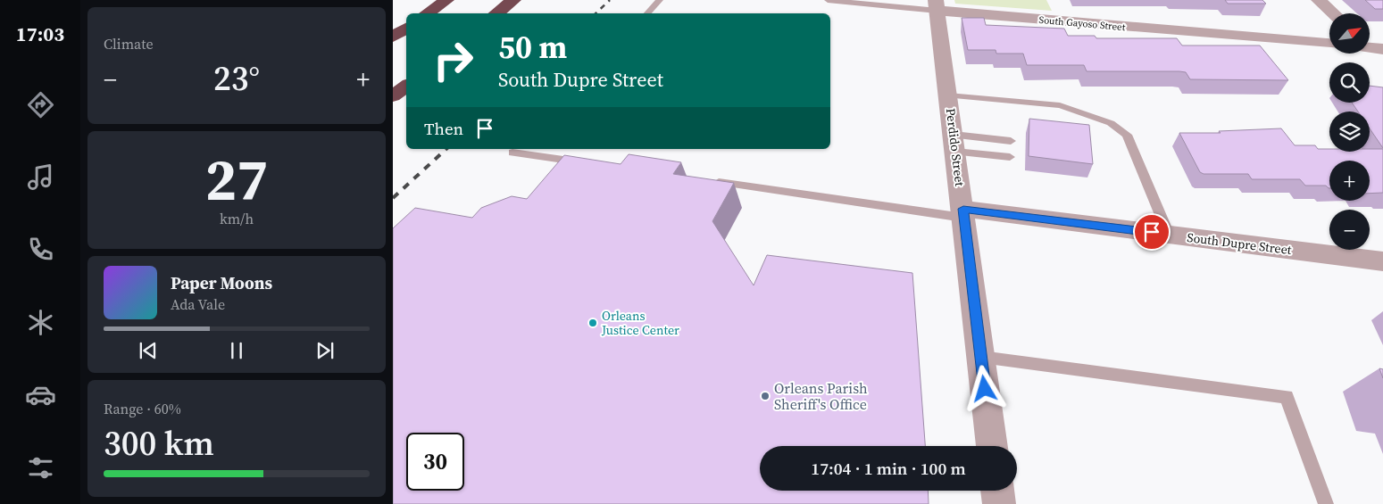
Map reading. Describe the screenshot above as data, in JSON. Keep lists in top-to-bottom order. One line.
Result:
{"streets":{"street":["South Gayoso Street","Perdido Street","South Dupre Street"]},"crossings":[["South Gayoso Street","Perdido Street"],["Perdido Street","South Dupre Street"]],"places":["Orleans Justice Center","Orleans Parish Sheriff's Office"],"north":"top right","page":{"tabs":"17:03","tile":["Climate",["27","km/h"],["Range · 60%","300 km"]],"map_buttons":["+","−"],"turn":["50 m","South Dupre Street"],"heat":["−","23°","+"],"then":"Then","song":["Paper Moons","Ada Vale"],"limit":"30","trip":"17:04 · 1 min · 100 m"}}
